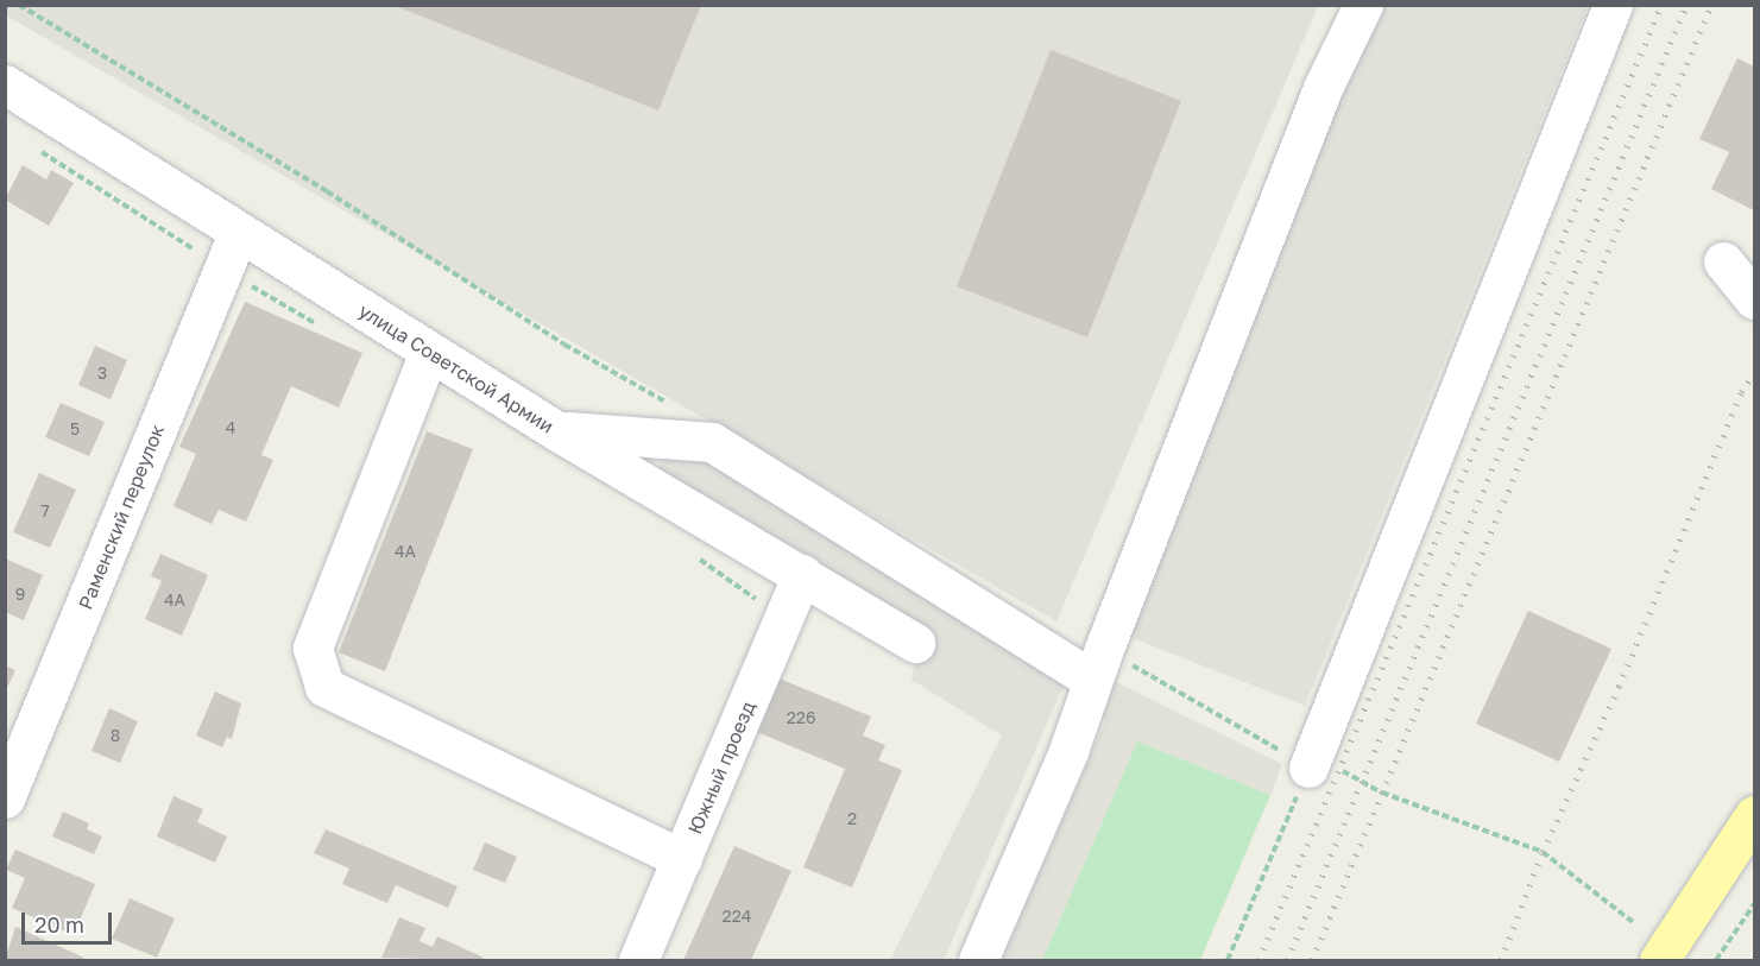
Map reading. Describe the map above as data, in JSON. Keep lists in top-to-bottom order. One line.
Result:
{"streets":{"street":["улица Советской Армии","Раменский переулок","Южный проезд"]},"crossings":[["улица Советской Армии","Раменский переулок"],["улица Советской Армии","Южный проезд"]],"house_numbers":["3","4","5","7","4А","9","4А","226","8","2","224"],"scale_bar":"20 m"}
